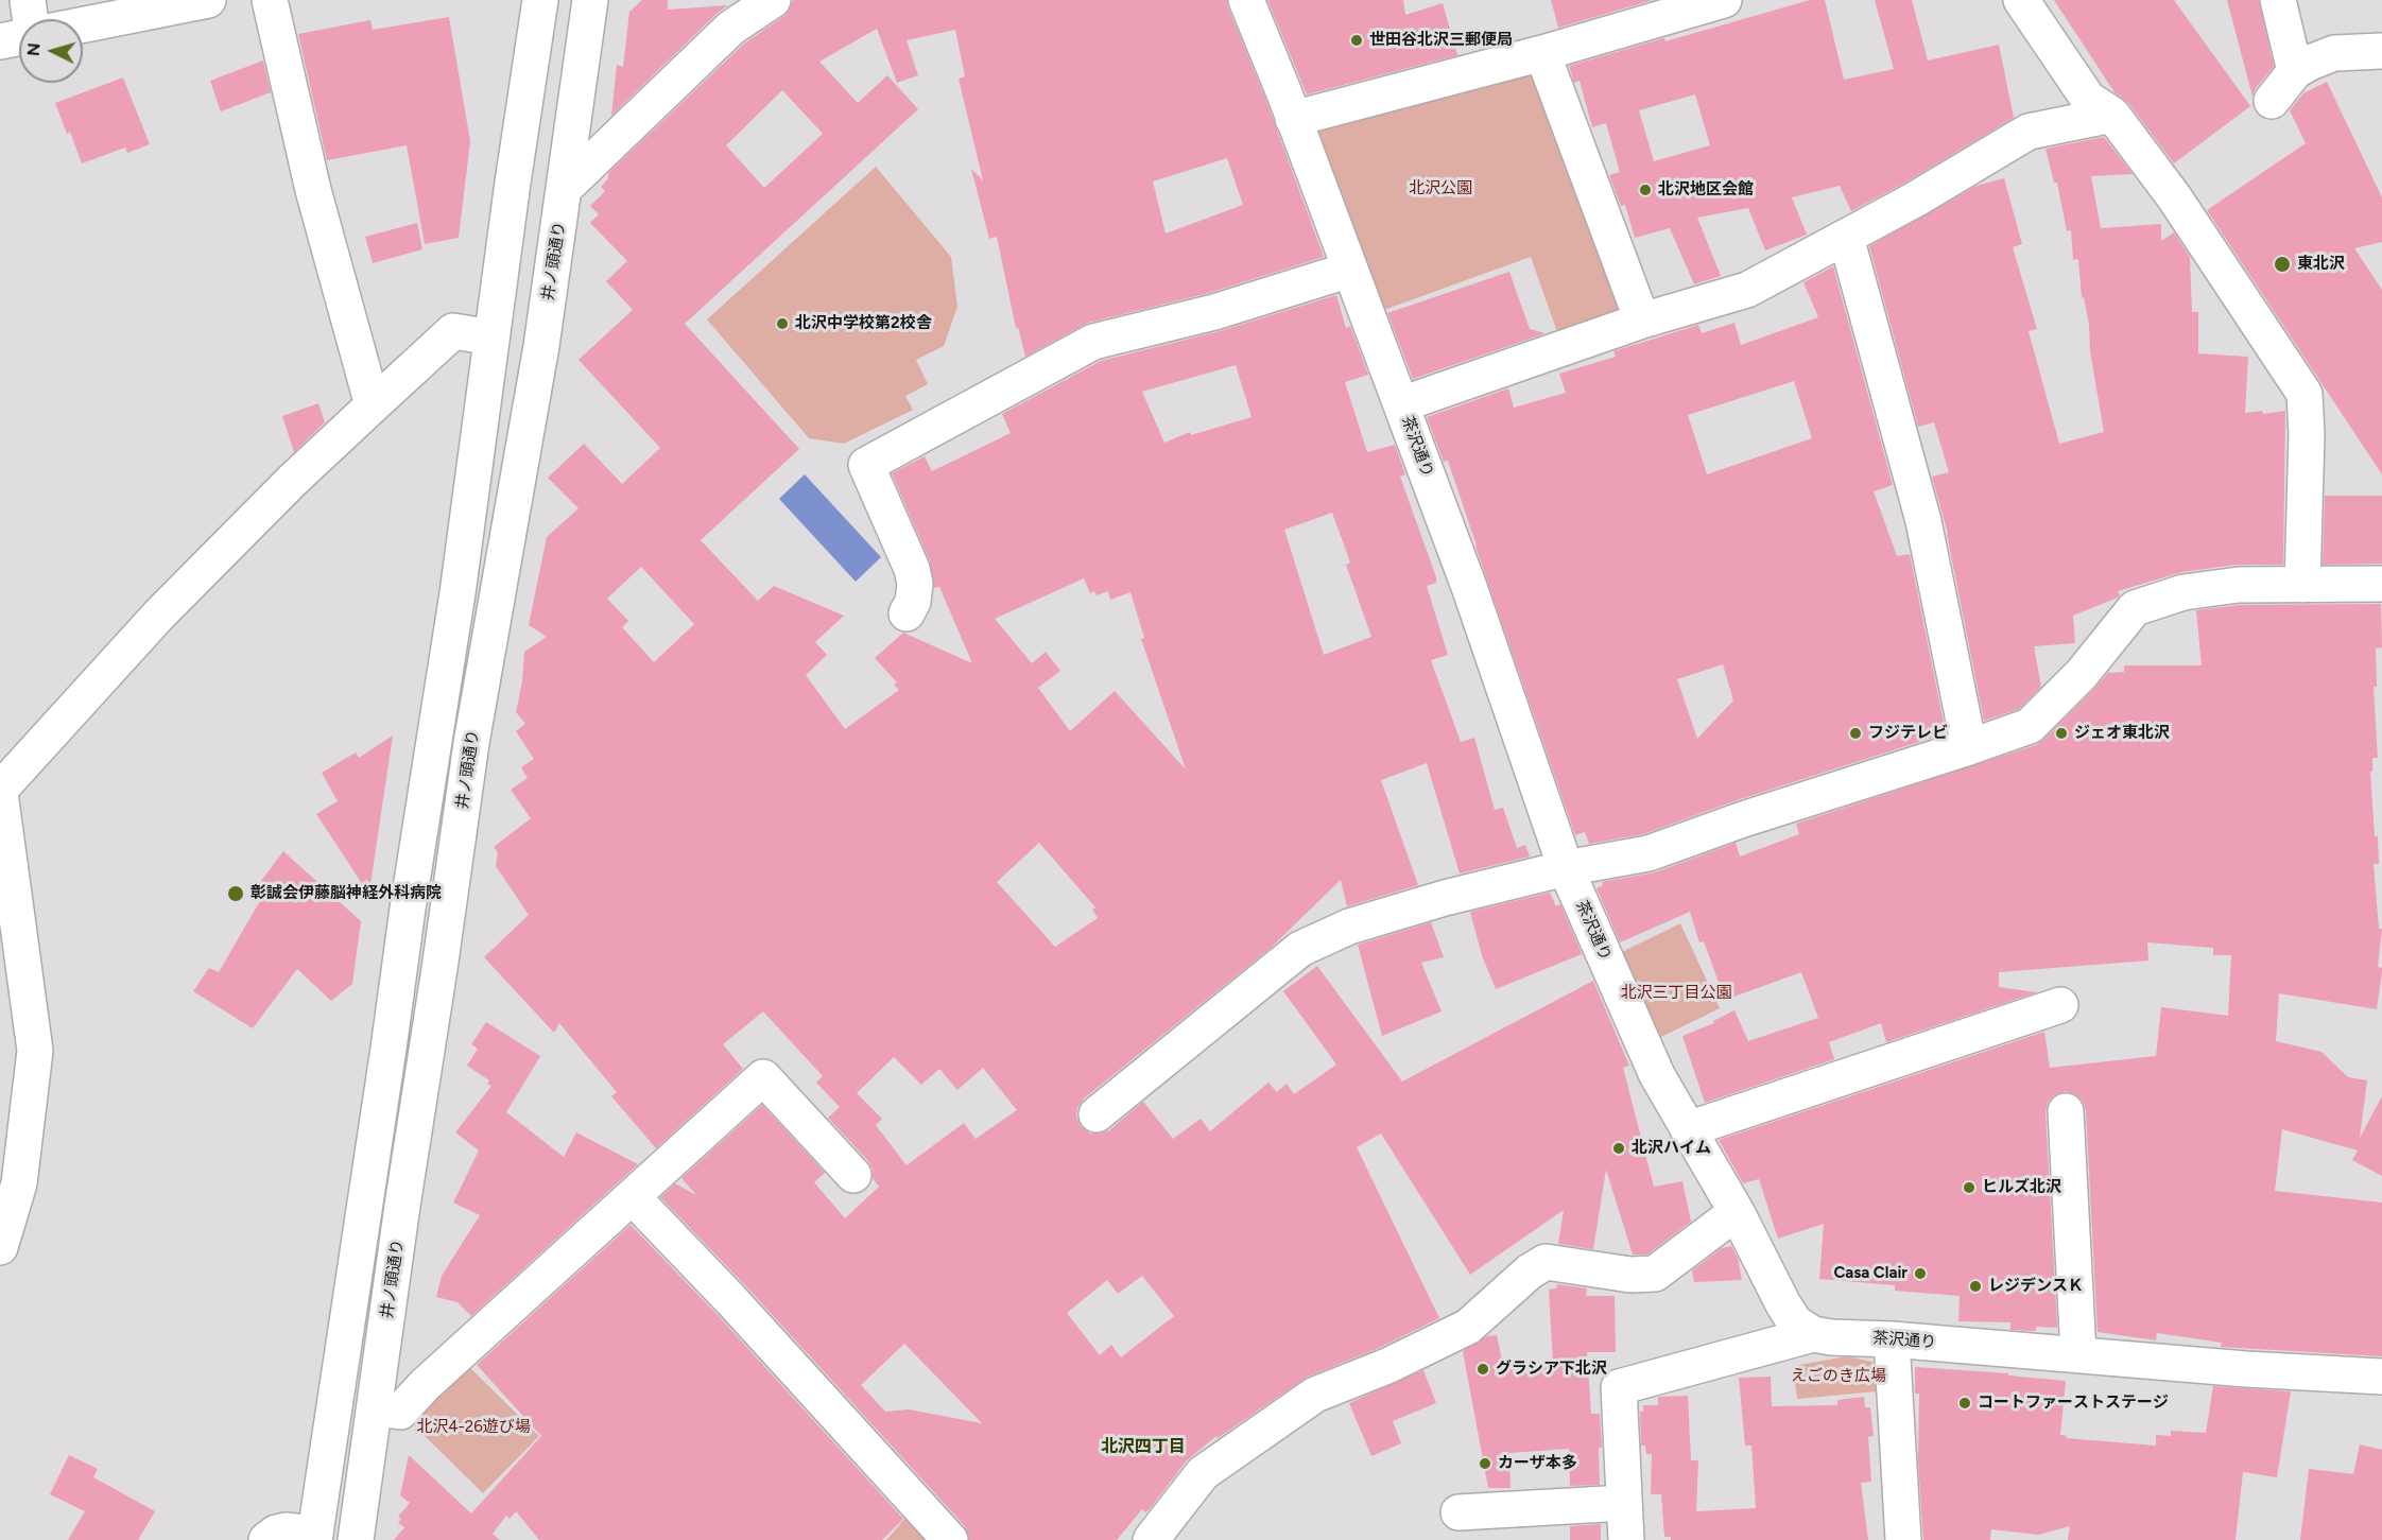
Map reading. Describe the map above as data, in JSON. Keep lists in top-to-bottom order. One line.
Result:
{"streets":{"street":["井ノ頭通り","茶沢通り"]},"districts":["北沢四丁目"],"parks":["北沢公園","北沢三丁目公園","えごのき広場","北沢4-26遊び場"],"places":["世田谷北沢三郵便局","北沢地区会館","東北沢","北沢中学校第2校舎","フジテレビ","ジェオ東北沢","彰誠会伊藤脳神経外科病院","北沢ハイム","ヒルズ北沢","Casa Clair","レジデンスＫ","グラシア下北沢","コートファーストステージ","カーザ本多"],"north":"left"}
